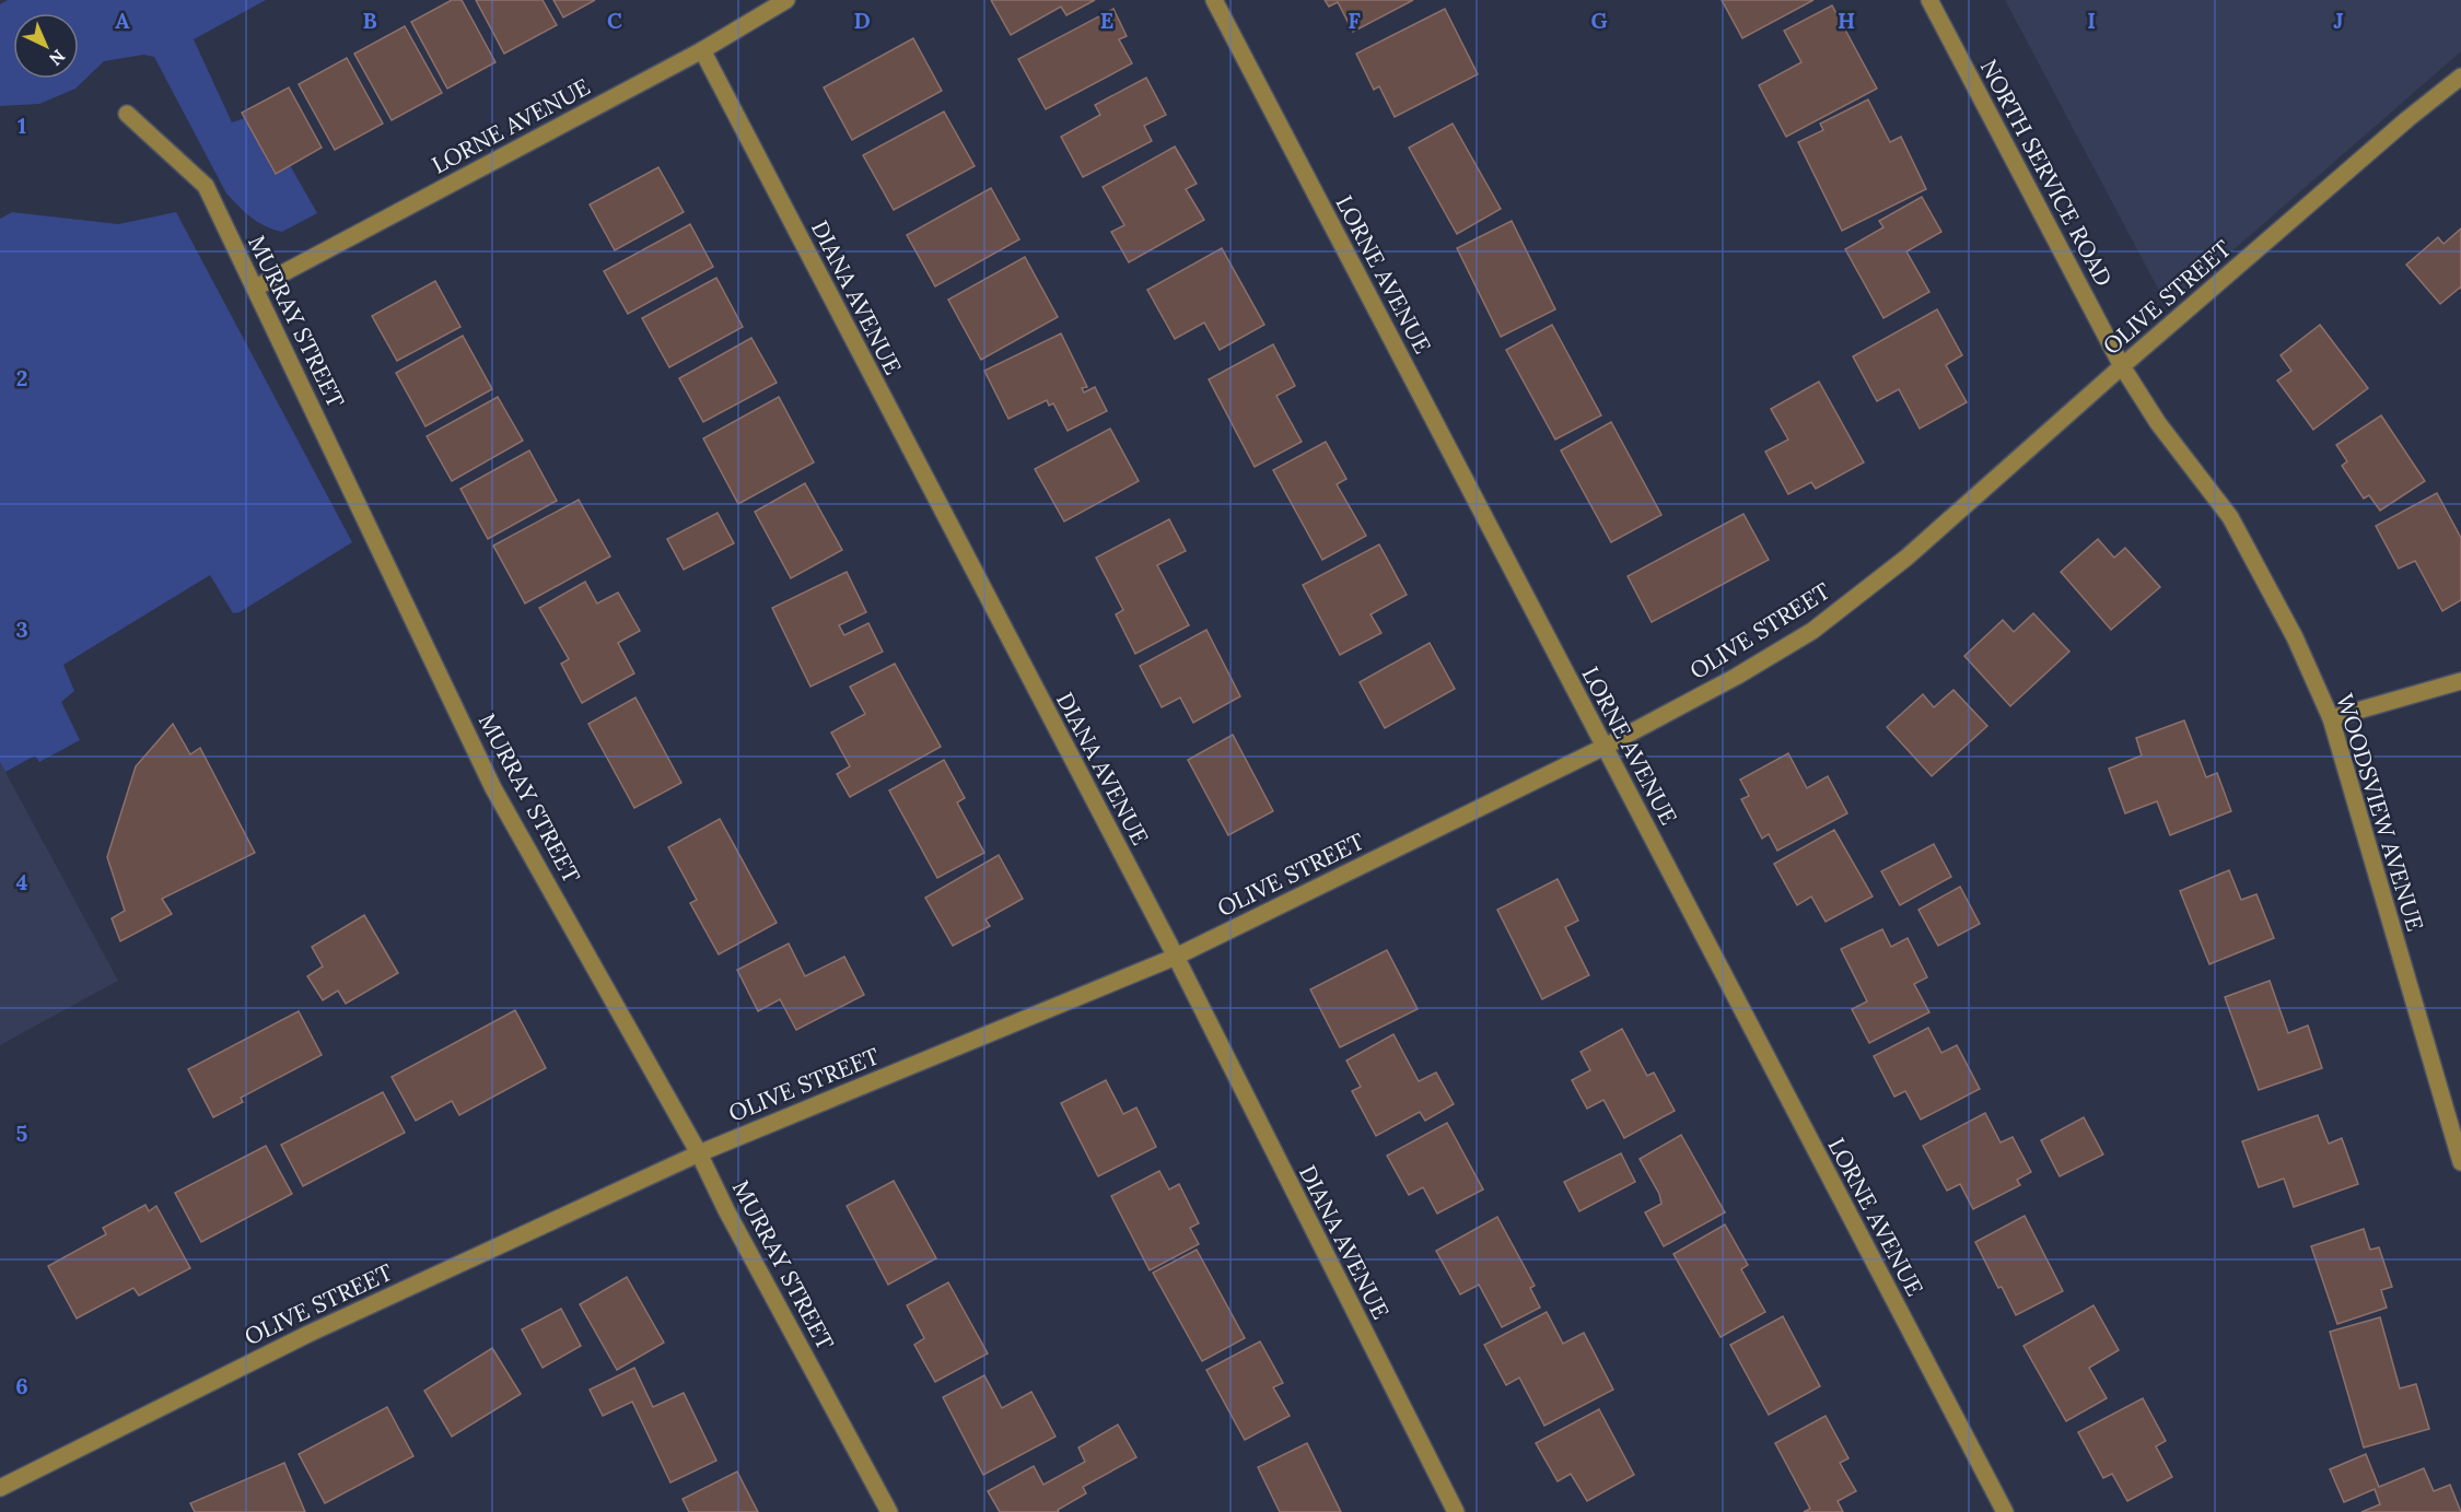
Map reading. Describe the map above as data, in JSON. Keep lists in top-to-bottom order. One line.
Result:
{"streets":{"street":["LORNE AVENUE","NORTH SERVICE ROAD","DIANA AVENUE","OLIVE STREET","MURRAY STREET","WOODSVIEW AVENUE"]},"crossings":[["LORNE AVENUE","DIANA AVENUE"],["LORNE AVENUE","OLIVE STREET"],["LORNE AVENUE","MURRAY STREET"],["NORTH SERVICE ROAD","OLIVE STREET"],["NORTH SERVICE ROAD","WOODSVIEW AVENUE"],["DIANA AVENUE","OLIVE STREET"],["OLIVE STREET","MURRAY STREET"],["OLIVE STREET","WOODSVIEW AVENUE"]],"north":"bottom right","grid":{"columns":["A","B","C","D","E","F","G","H","I","J"],"rows":["1","2","3","4","5","6"]}}
